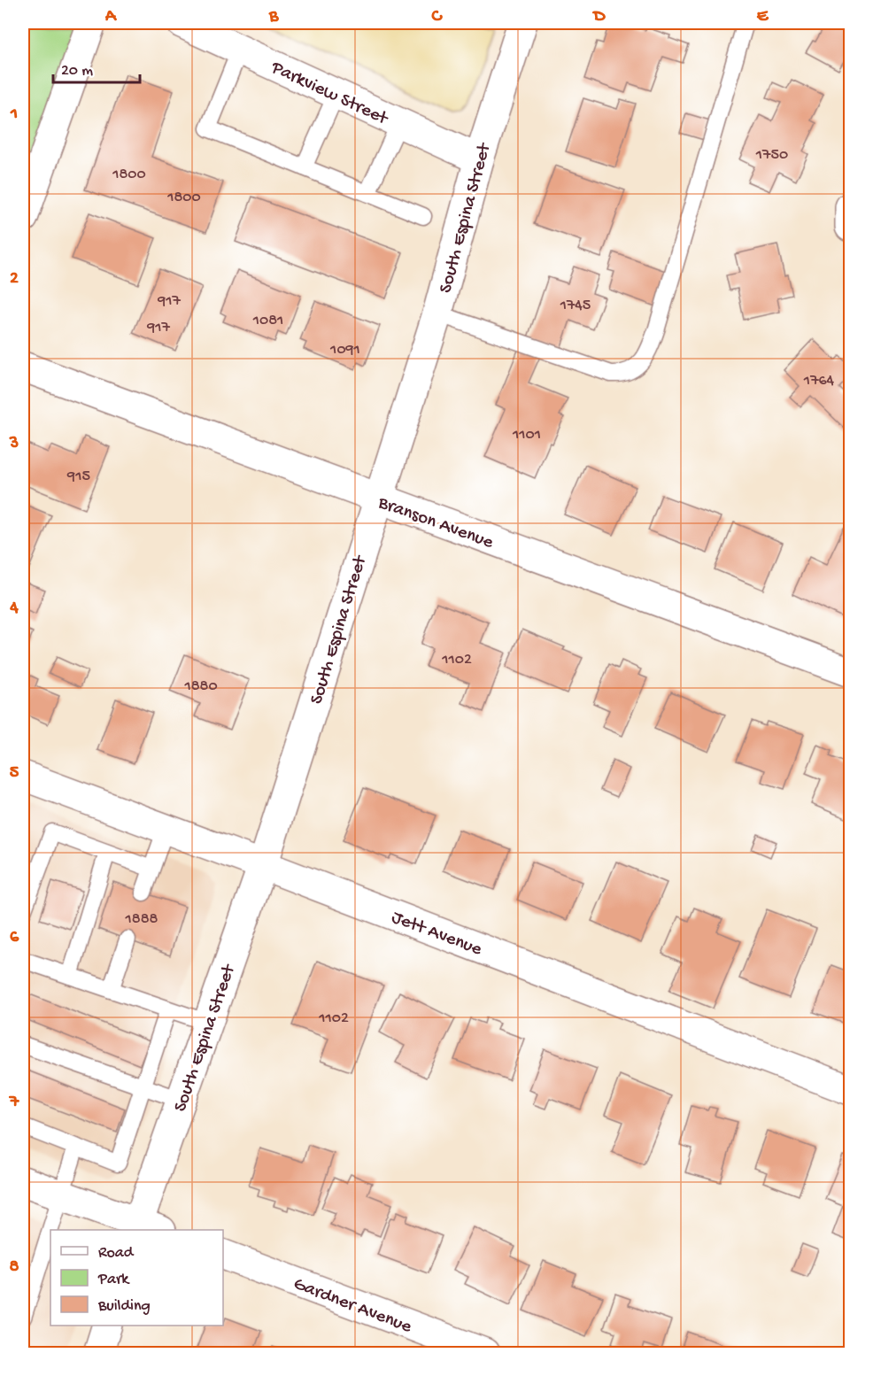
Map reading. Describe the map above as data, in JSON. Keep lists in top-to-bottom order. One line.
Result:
{"streets":{"street":["Parkview Street","South Espina Street","Branson Avenue","Jett Avenue","Gardner Avenue"]},"crossings":[["Parkview Street","South Espina Street"],["South Espina Street","Branson Avenue"],["South Espina Street","Jett Avenue"]],"house_numbers":["1750","1800","1800","917","1745","1081","917","1091","1764","1101","915","1102","1880","1888","1102"],"legend":["Road","Park","Building"],"scale_bar":"20 m","grid":{"columns":["A","B","C","D","E"],"rows":["1","2","3","4","5","6","7","8"]}}
